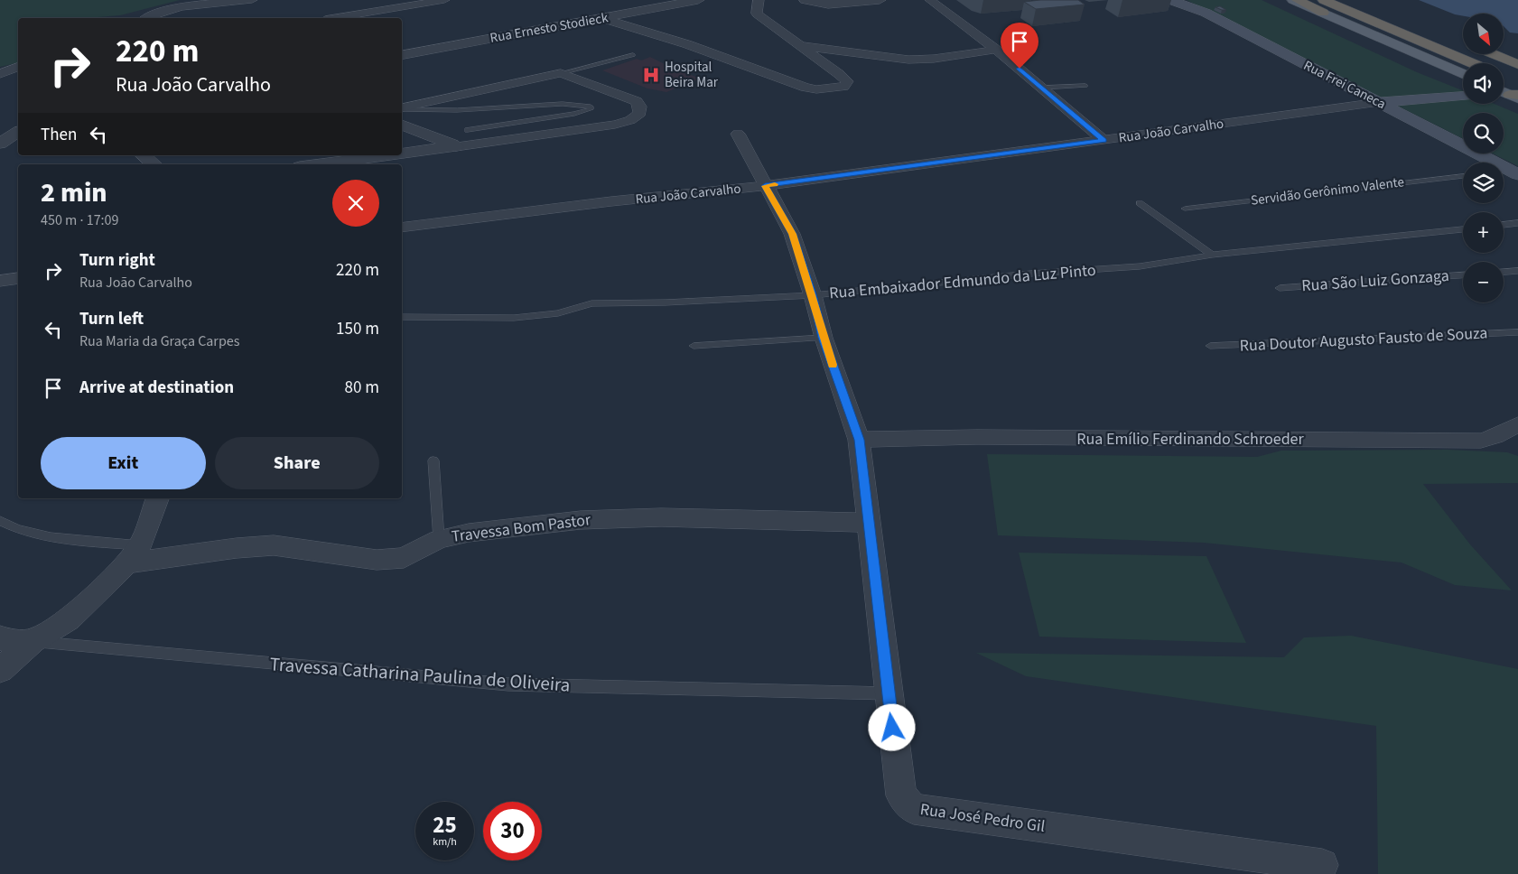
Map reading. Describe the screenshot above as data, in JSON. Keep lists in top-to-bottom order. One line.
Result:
{"streets":{"main road":["Rua Frei Caneca"],"street":["Rua Ernesto Stodieck","Rua João Carvalho","Rua Emílio Ferdinando Schroeder","Travessa Bom Pastor","Rua José Pedro Gil"],"lane":["Servidão Gerônimo Valente","Rua São Luiz Gonzaga","Rua Embaixador Edmundo da Luz Pinto","Rua Doutor Augusto Fausto de Souza","Travessa Catharina Paulina de Oliveira"]},"crossings":[["Rua Frei Caneca","Rua João Carvalho"],["Rua João Carvalho","Rua José Pedro Gil"],["Rua Embaixador Edmundo da Luz Pinto","Rua José Pedro Gil"],["Rua Emílio Ferdinando Schroeder","Rua José Pedro Gil"],["Travessa Bom Pastor","Rua José Pedro Gil"],["Travessa Catharina Paulina de Oliveira","Rua José Pedro Gil"]],"places":{"hospital":["Hospital Beira Mar"]},"north":"bottom right","page":{"map_buttons":["+","−"],"turn":["220 m","Rua João Carvalho"],"then":"Then","heading":["2 min","450 m · 17:09"],"list":[{"name":"Turn right","note":"Rua João Carvalho","value":"220 m"},{"name":"Turn left","note":"Rua Maria da Graça Carpes","value":"150 m"},{"name":"Arrive at destination","value":"80 m"}],"buttons":["Exit","Share"],"speed":"25 km/h","limit":"30"}}
